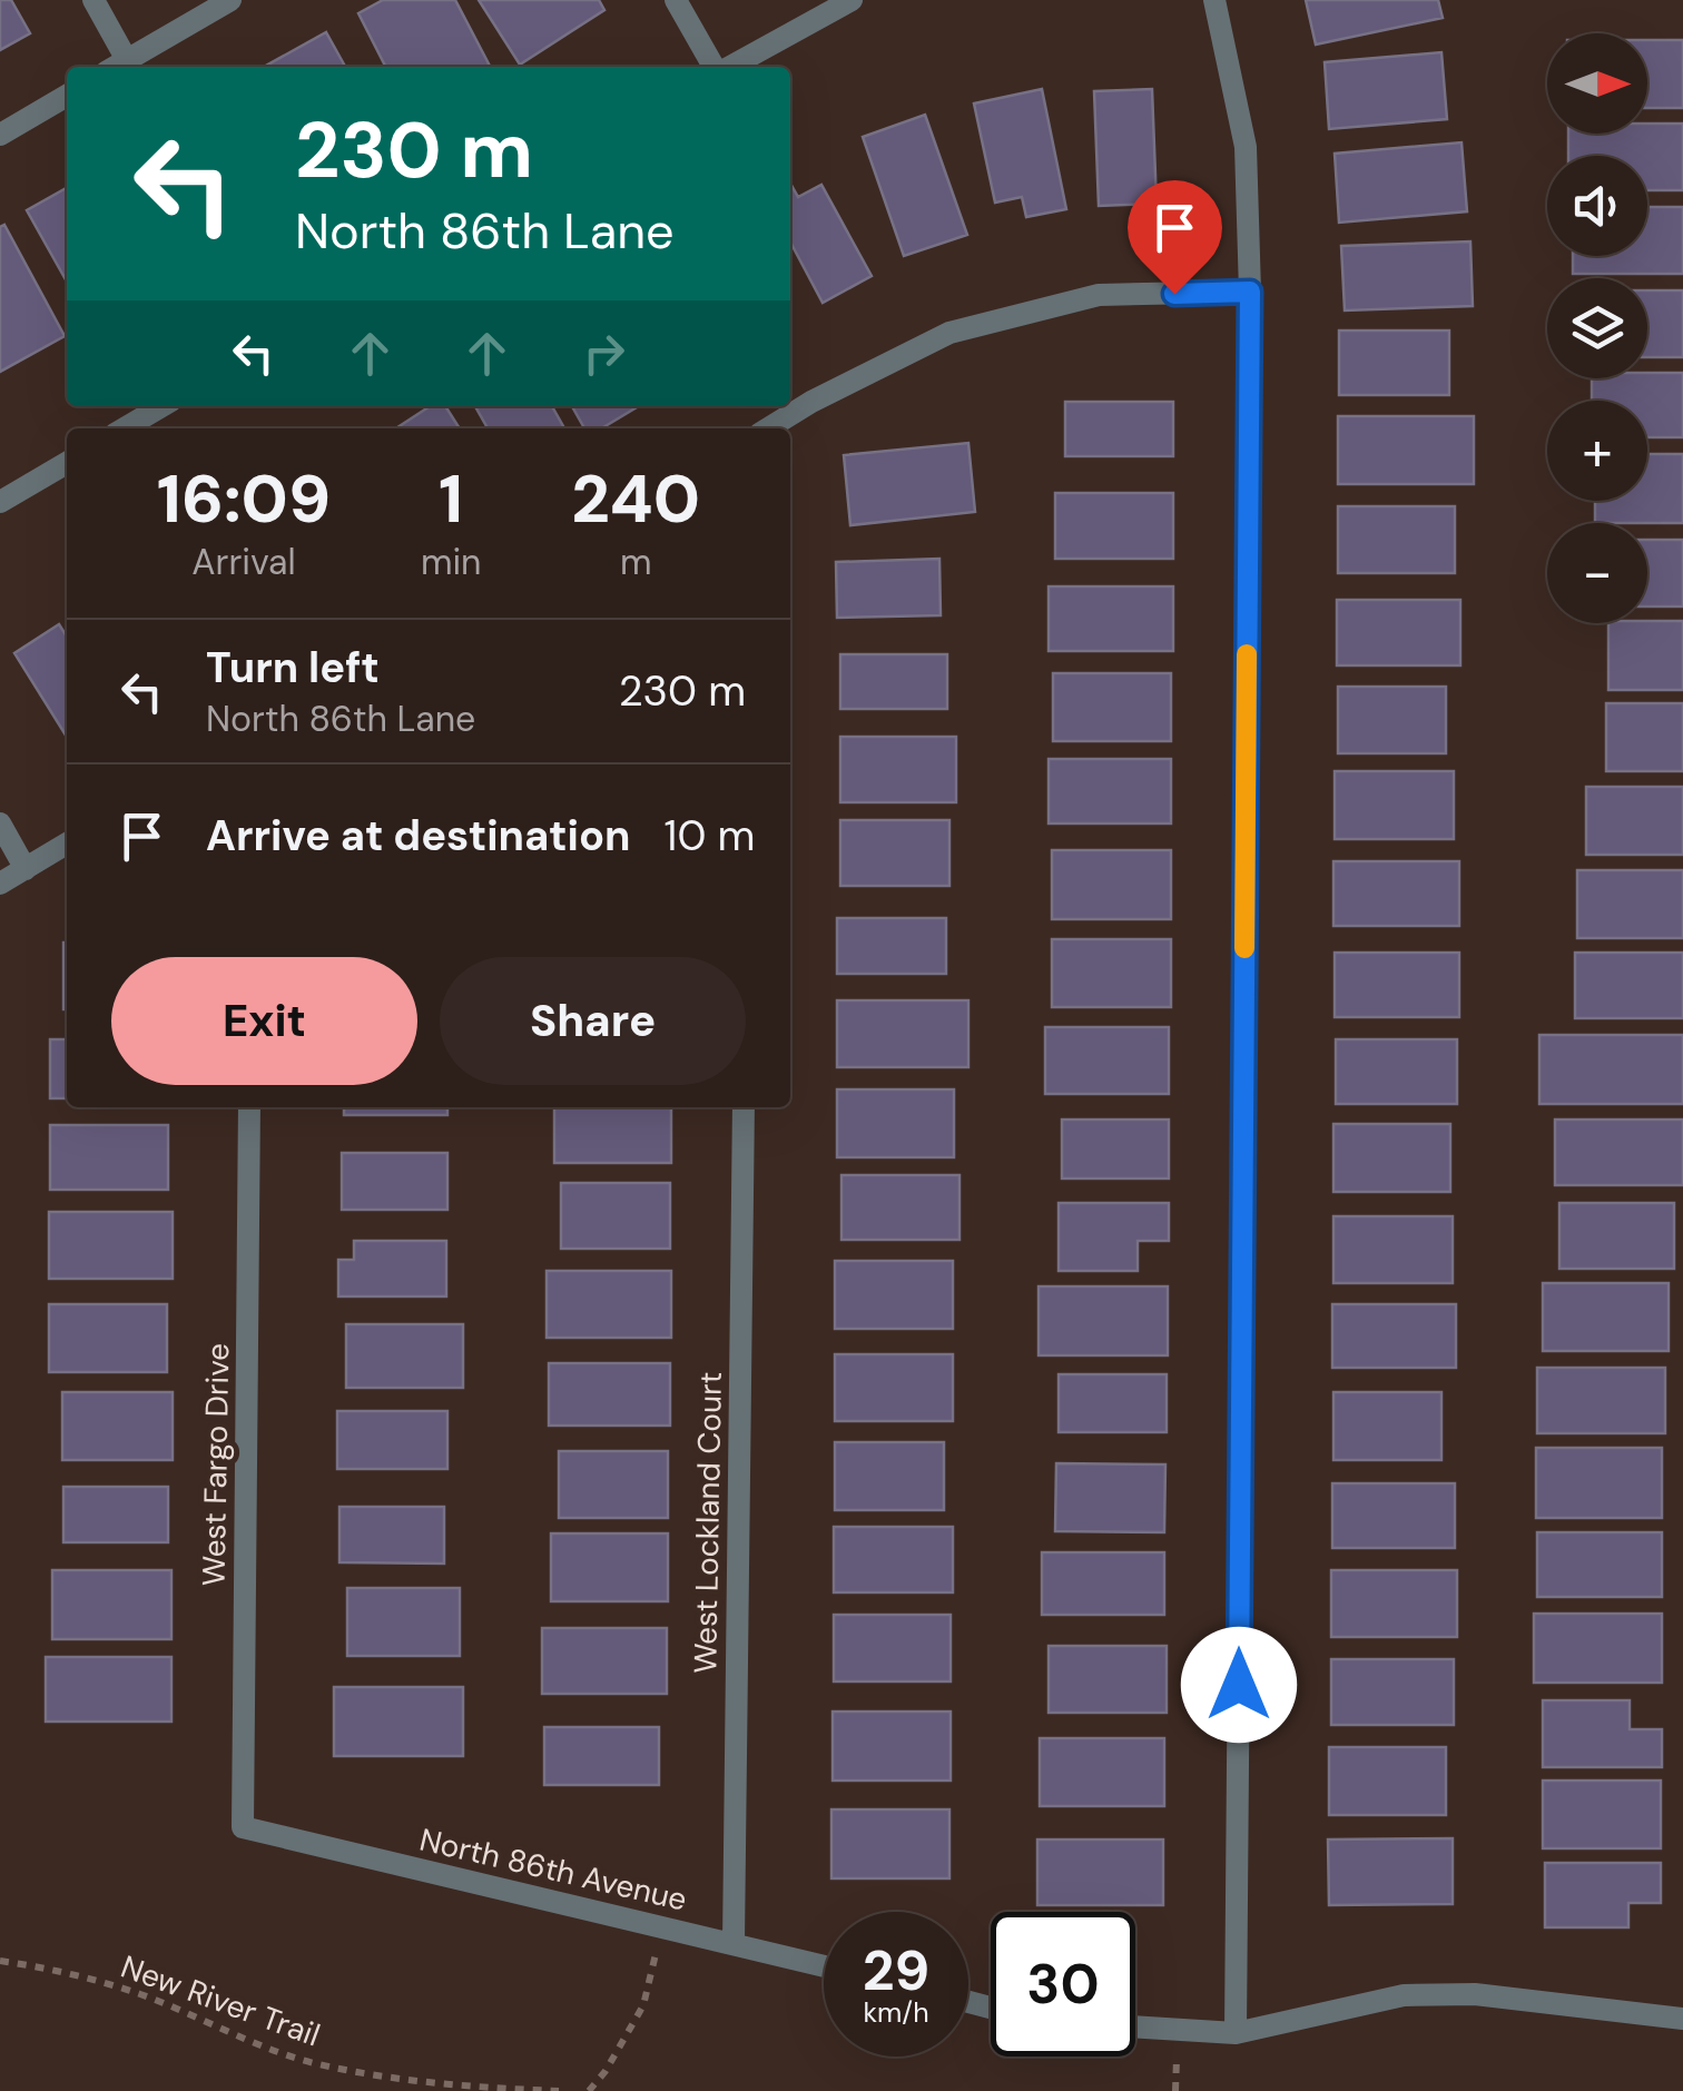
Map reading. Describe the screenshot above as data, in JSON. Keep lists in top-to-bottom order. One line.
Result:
{"streets":{"street":["West Fargo Drive","West Lockland Court","North 86th Avenue"],"path":["New River Trail"]},"crossings":[["West Fargo Drive","North 86th Avenue"],["West Lockland Court","North 86th Avenue"]],"north":"right","page":{"map_buttons":["+","−"],"turn":["230 m","North 86th Lane"],"eta":["16:09","Arrival","1","min","240","m"],"list":[{"name":"Turn left","note":"North 86th Lane","value":"230 m"},{"name":"Arrive at destination","value":"10 m"}],"buttons":["Exit","Share"],"speed":"29 km/h","limit":"30"}}
